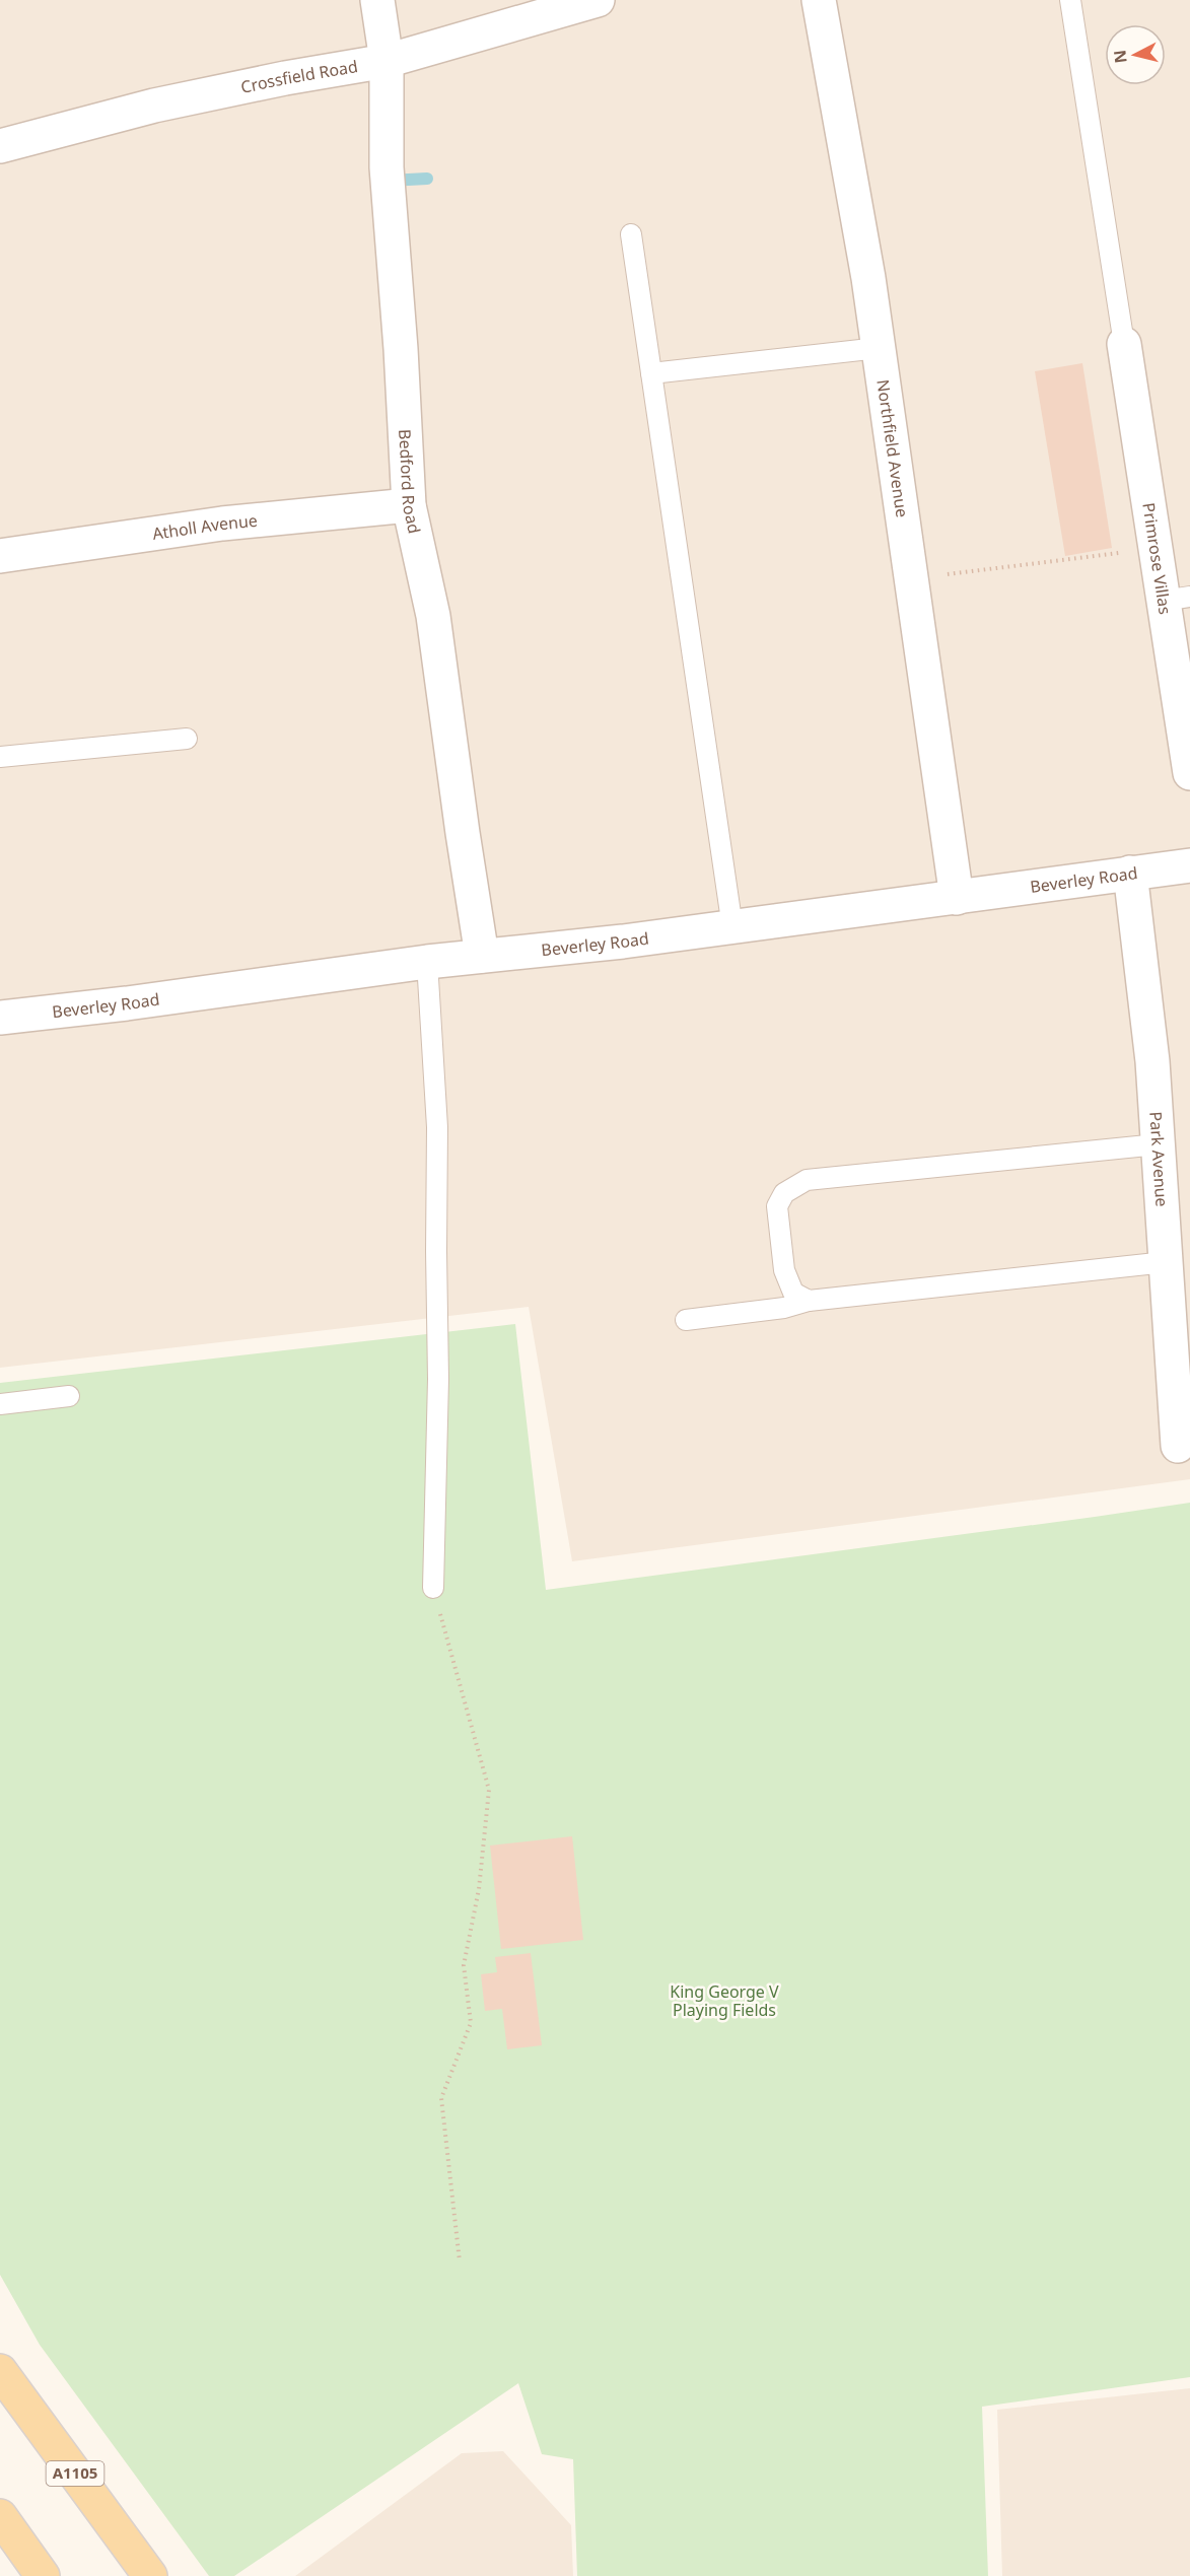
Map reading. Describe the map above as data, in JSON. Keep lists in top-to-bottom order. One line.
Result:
{"streets":{"main road":["A1105"],"street":["Crossfield Road","Northfield Avenue","Bedford Road","Atholl Avenue","Primrose Villas","Beverley Road","Park Avenue"]},"crossings":[["Crossfield Road","Bedford Road"],["Northfield Avenue","Beverley Road"],["Bedford Road","Atholl Avenue"],["Bedford Road","Beverley Road"],["Beverley Road","Park Avenue"]],"parks":["King George V Playing Fields"],"north":"left"}
